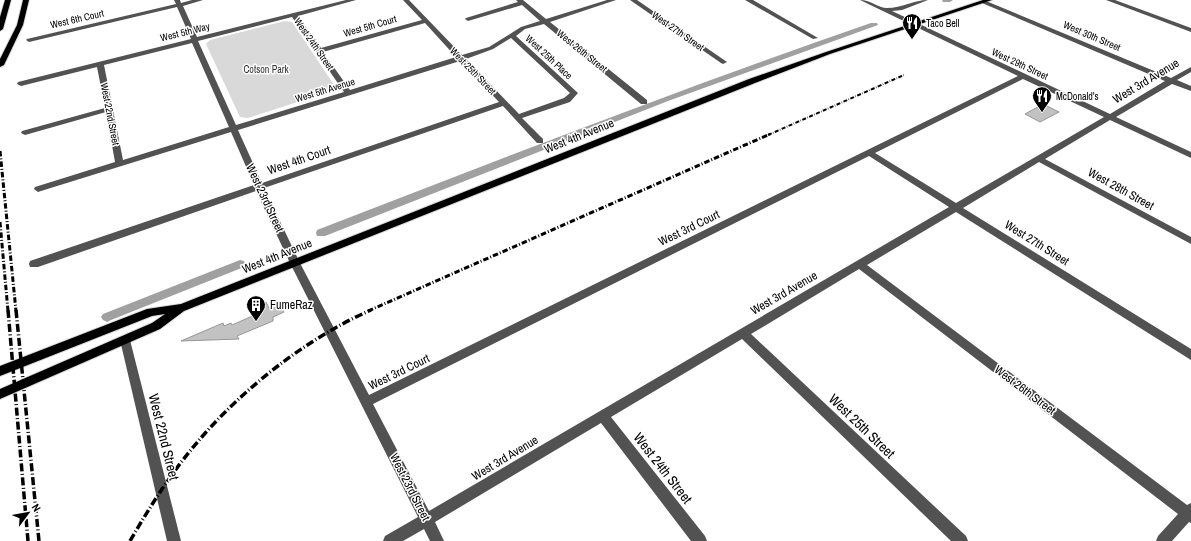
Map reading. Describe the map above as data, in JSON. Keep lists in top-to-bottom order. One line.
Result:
{"streets":{"main road":["West 4th Avenue"],"street":["West 6th Court","West 5th Court","West 27th Street","West 5th Way","West 30th Street","West 24th Street","West 26th Street","West 25th Place","West 29th Street","West 25th Street","West 3rd Avenue","West 5th Avenue","West 22nd Street","West 4th Court","West 28th Street","West 23rd Street","West 3rd Court"]},"crossings":[["West 6th Court","West 23rd Street"],["West 5th Court","West 24th Street"],["West 5th Court","West 25th Street"],["West 27th Street","West 3rd Avenue"],["West 27th Street","West 3rd Court"],["West 5th Way","West 24th Street"],["West 5th Way","West 22nd Street"],["West 5th Way","West 23rd Street"],["West 30th Street","West 3rd Avenue"],["West 30th Street","West 4th Avenue"],["West 24th Street","West 3rd Avenue"],["West 24th Street","West 5th Avenue"],["West 26th Street","West 3rd Avenue"],["West 26th Street","West 5th Avenue"],["West 25th Place","West 25th Street"],["West 25th Place","West 5th Avenue"],["West 29th Street","West 3rd Avenue"],["West 29th Street","West 4th Avenue"],["West 29th Street","West 3rd Court"],["West 25th Street","West 3rd Avenue"],["West 25th Street","West 5th Avenue"],["West 25th Street","West 4th Court"],["West 3rd Avenue","West 28th Street"],["West 3rd Avenue","West 23rd Street"],["West 5th Avenue","West 22nd Street"],["West 5th Avenue","West 23rd Street"],["West 22nd Street","West 4th Avenue"],["West 4th Avenue","West 23rd Street"],["West 4th Court","West 23rd Street"],["West 23rd Street","West 3rd Court"]],"parks":["Cotson Park"],"places":{"restaurant":["Taco Bell","McDonald's"],"building":["FumeRaz"]},"north":"top right"}
